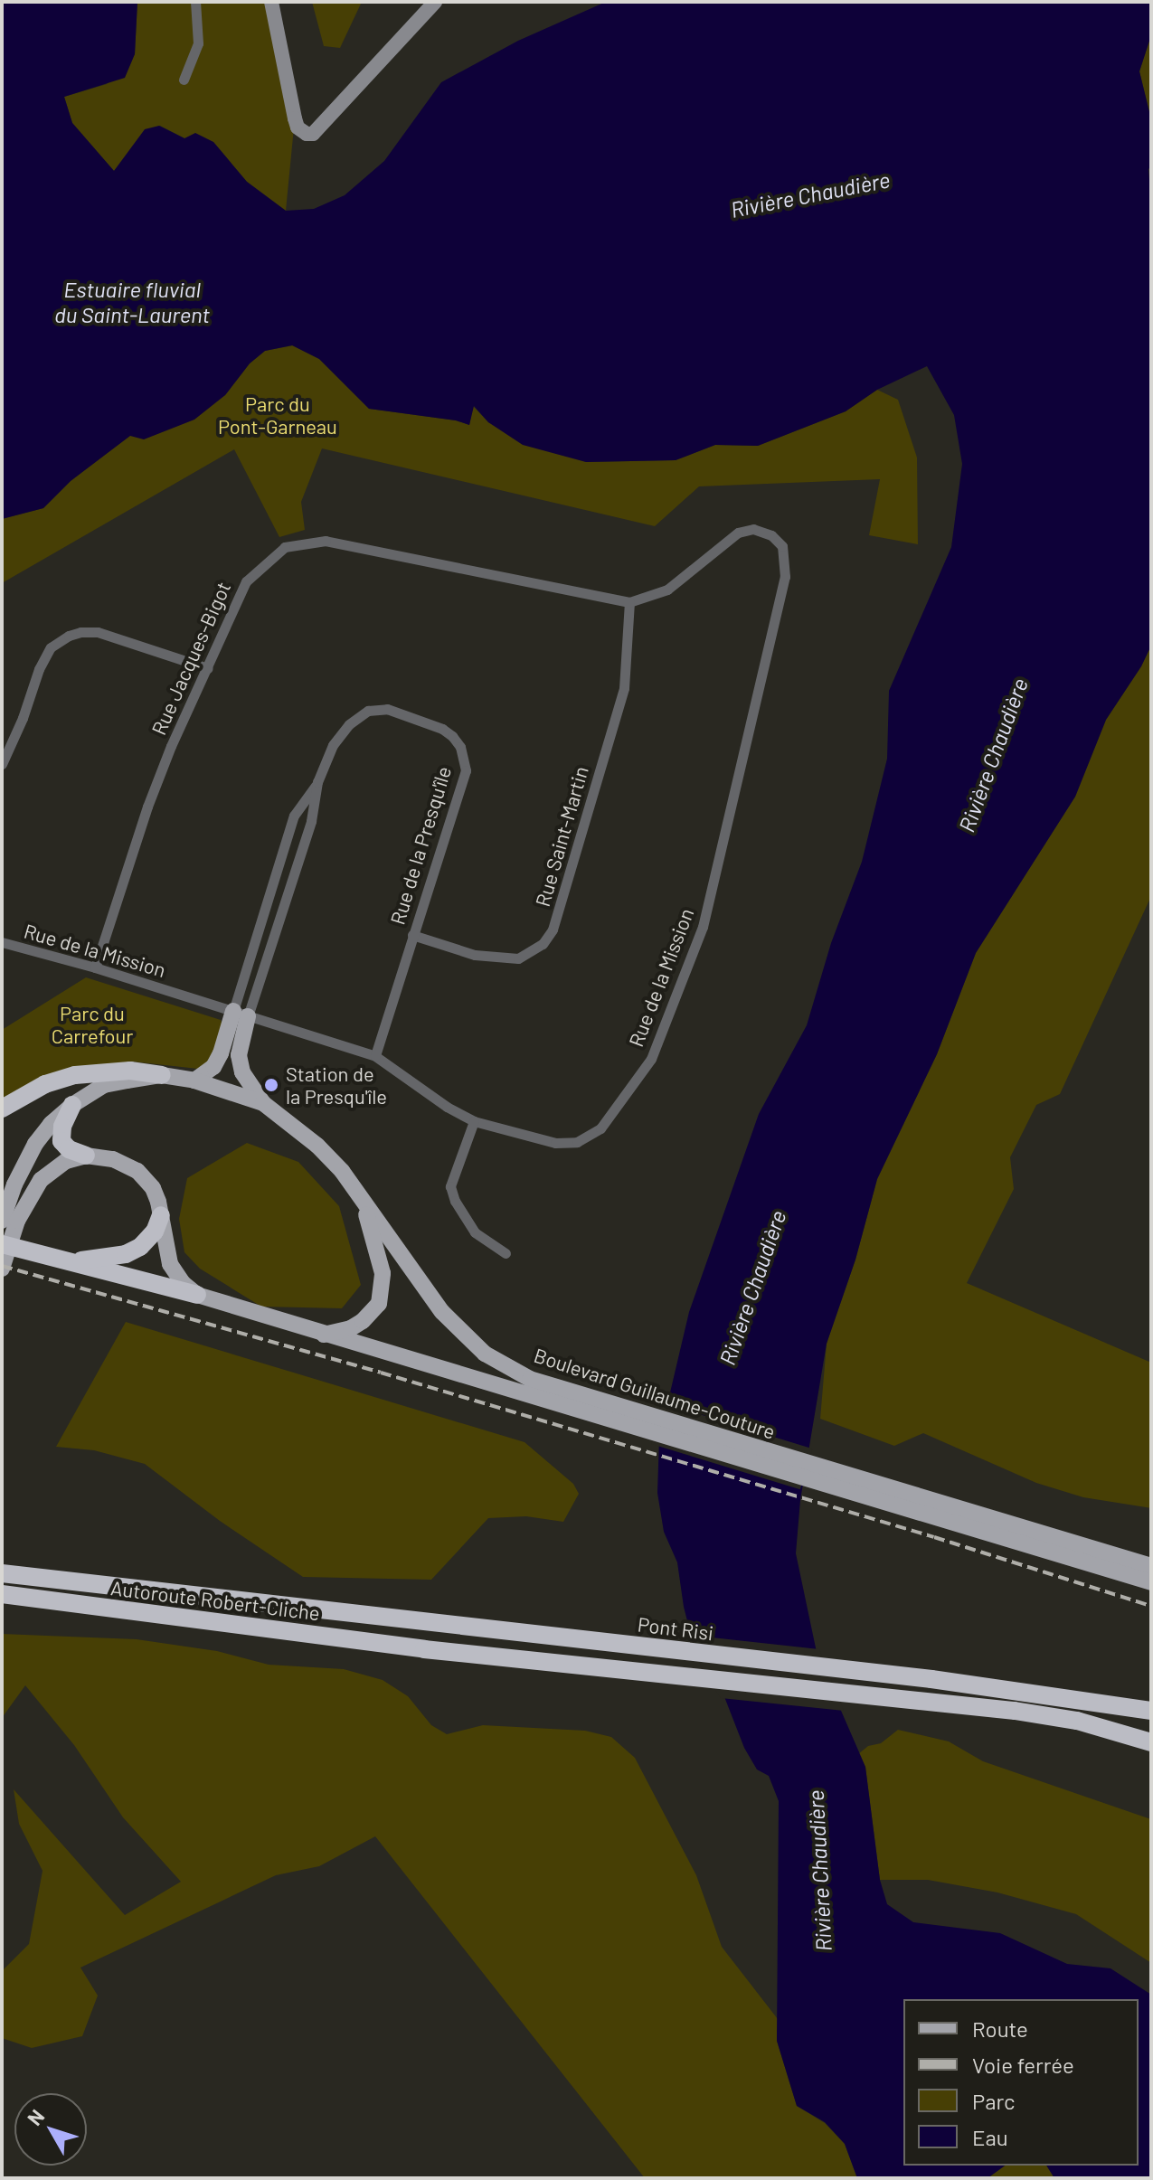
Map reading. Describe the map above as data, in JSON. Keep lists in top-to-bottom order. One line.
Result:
{"streets":{"highway":["Boulevard Guillaume-Couture","Autoroute Robert-Cliche","Pont Risi"],"street":["Rue Jacques-Bigot","Rue Saint-Martin","Rue de la Presqu'île","Rue de la Mission"]},"crossings":[["Rue Jacques-Bigot","Rue Saint-Martin"],["Rue Jacques-Bigot","Rue de la Mission"],["Rue Saint-Martin","Rue de la Presqu'île"],["Rue Saint-Martin","Rue de la Mission"],["Rue de la Presqu'île","Rue de la Mission"],["Autoroute Robert-Cliche","Pont Risi"]],"water":["Rivière Chaudière","Estuaire fluvial du Saint-Laurent"],"parks":["Parc du Pont-Garneau","Parc du Carrefour"],"places":["Station de la Presqu'île"],"legend":["Route","Voie ferrée","Parc","Eau"],"north":"top left"}
